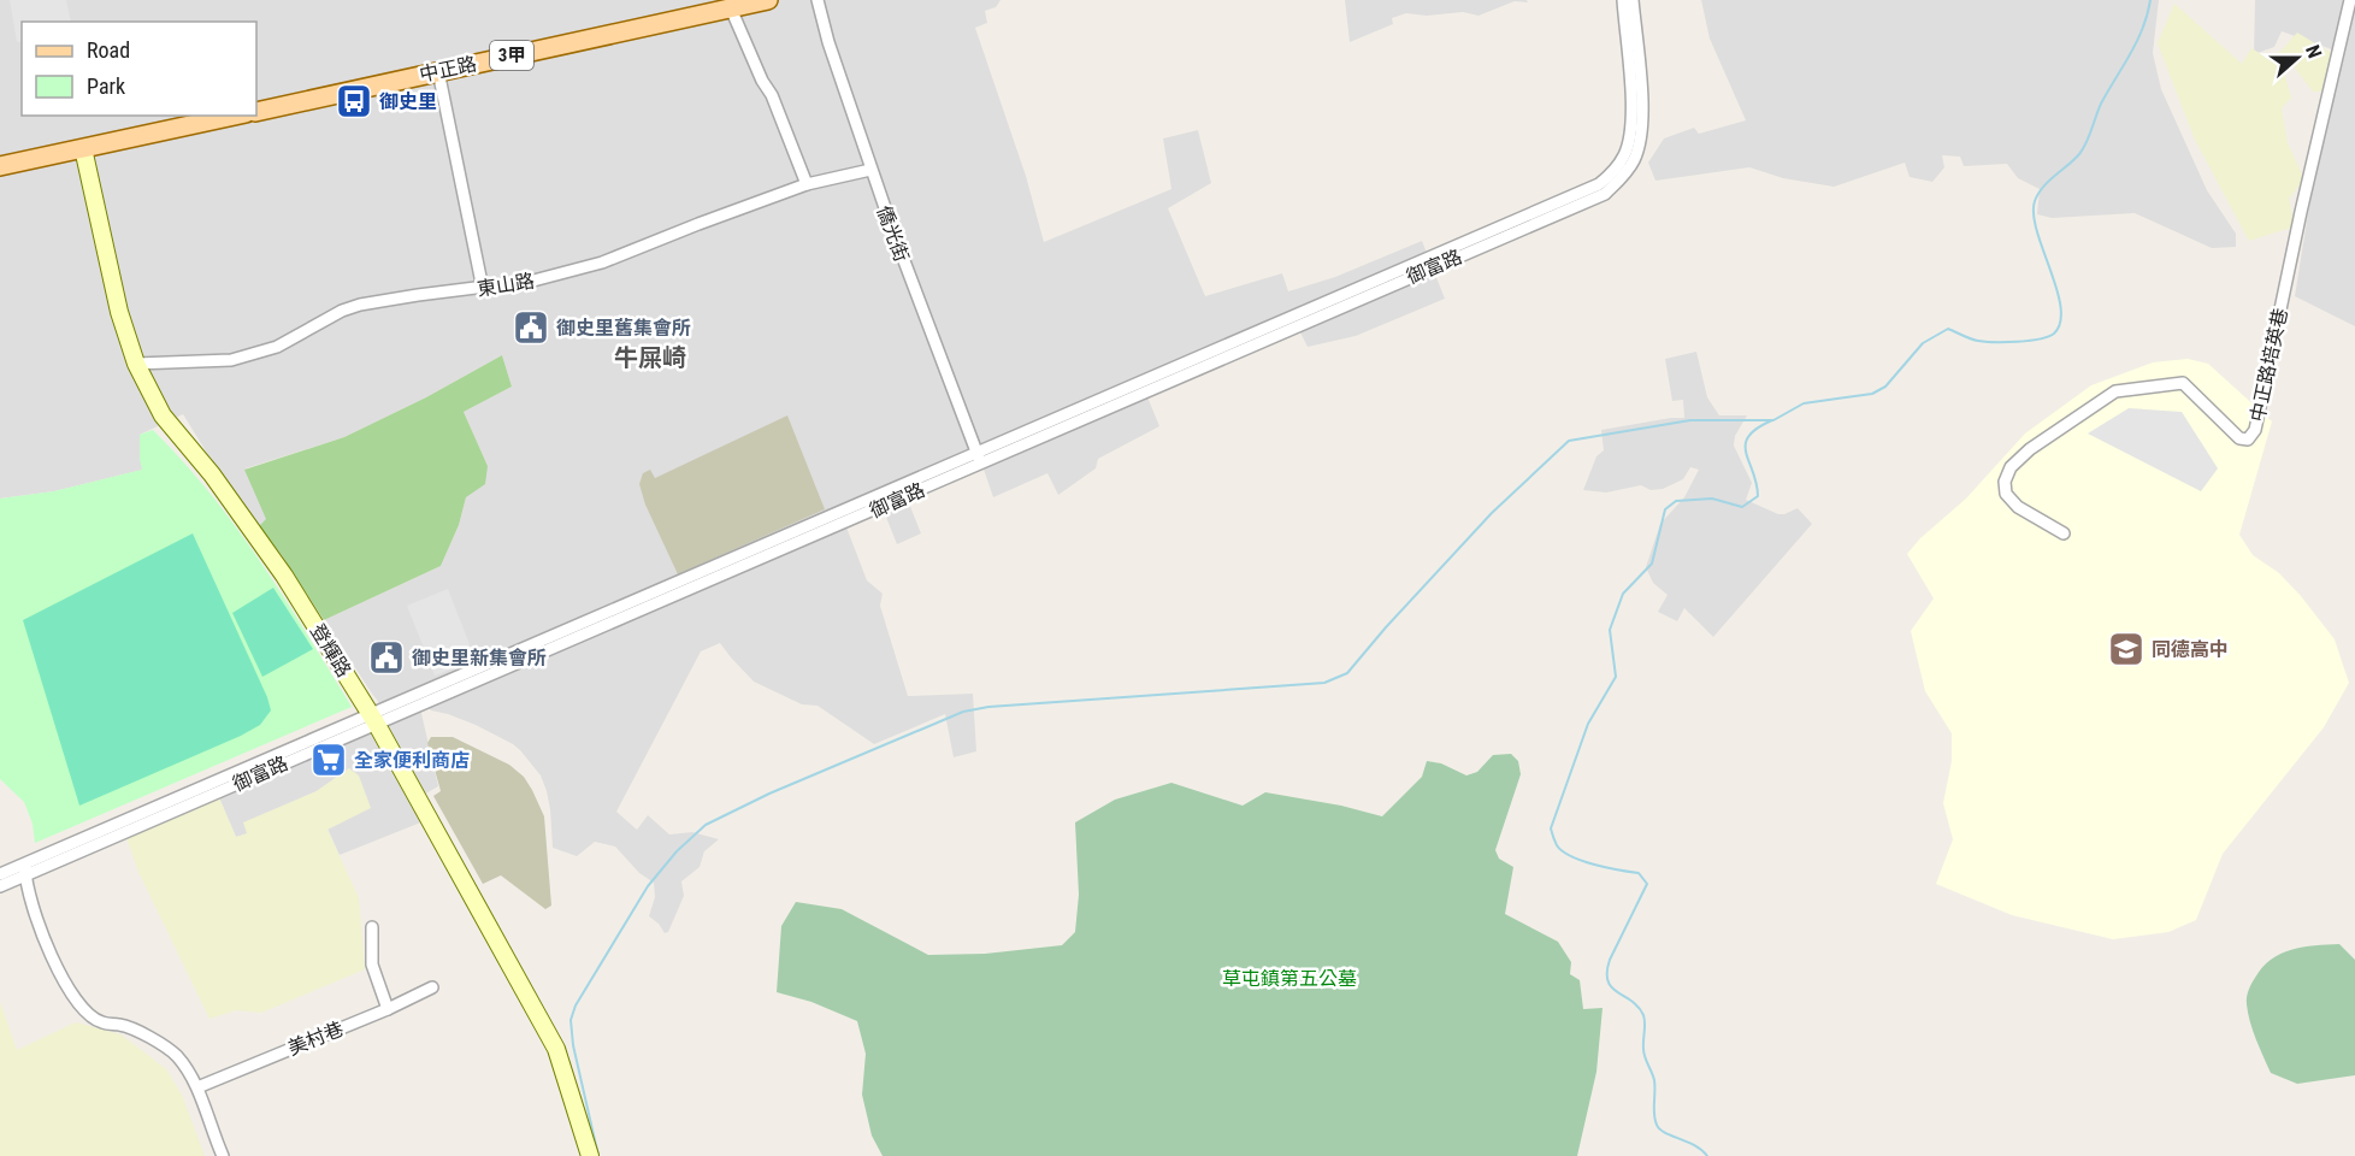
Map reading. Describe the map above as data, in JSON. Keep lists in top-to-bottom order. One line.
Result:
{"streets":{"main road":["3甲","中正路"],"street":["僑光街","御富路","東山路","中正路培英巷","登輝路","美村巷"]},"crossings":[["僑光街","御富路"],["僑光街","東山路"],["御富路","登輝路"],["東山路","登輝路"]],"districts":["牛屎崎"],"parks":["草屯鎮第五公墓"],"places":{"bus stop":["御史里"],"public building":["御史里舊集會所","御史里新集會所"],"school or university":["同德高中"],"supermarket":["全家便利商店"]},"legend":["Road","Park"],"north":"right"}
